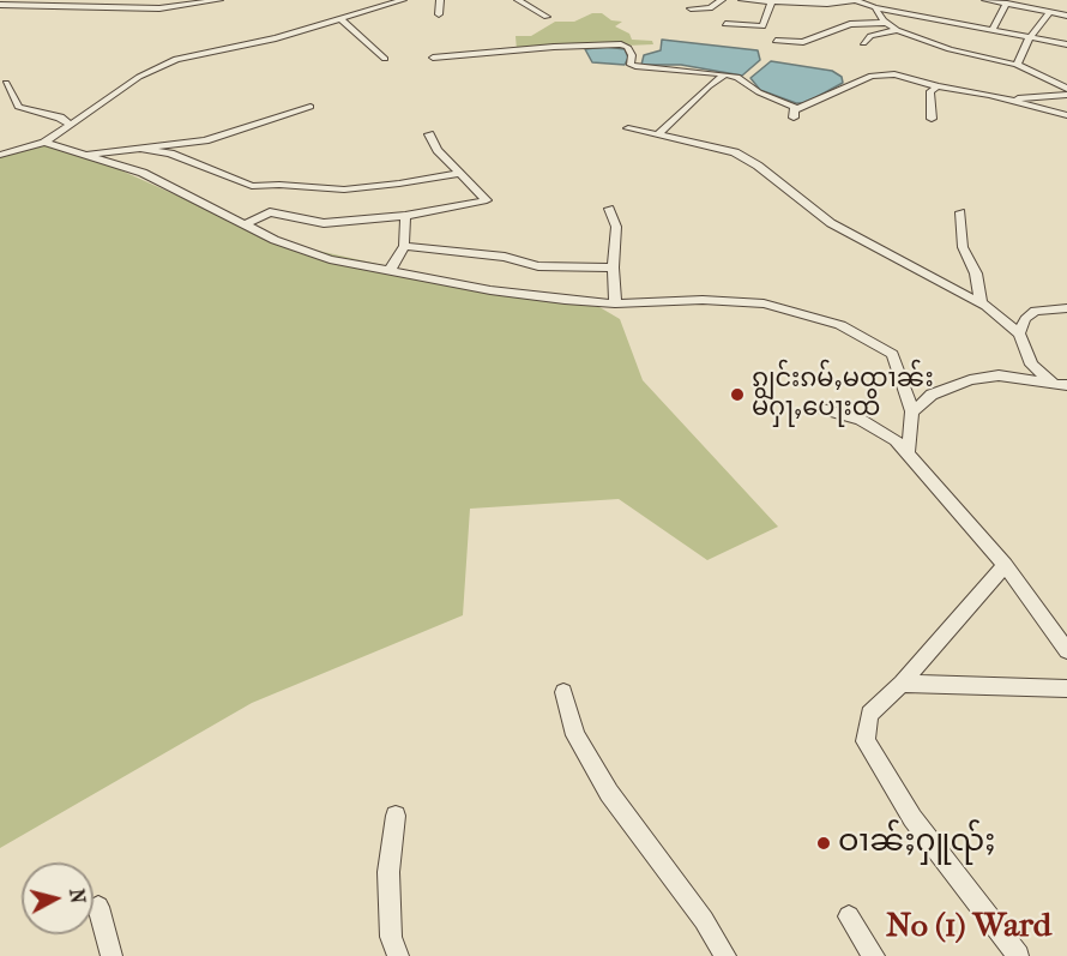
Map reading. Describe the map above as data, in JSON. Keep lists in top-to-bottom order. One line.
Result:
{"districts":["No (1) Ward"],"places":["ၵျွင်းၵမ်ႇမထၢၼ်း မႁႃႇပေႃးထိ","ဝၢၼ်ႈႁူၺ်ႈ"],"north":"right"}
